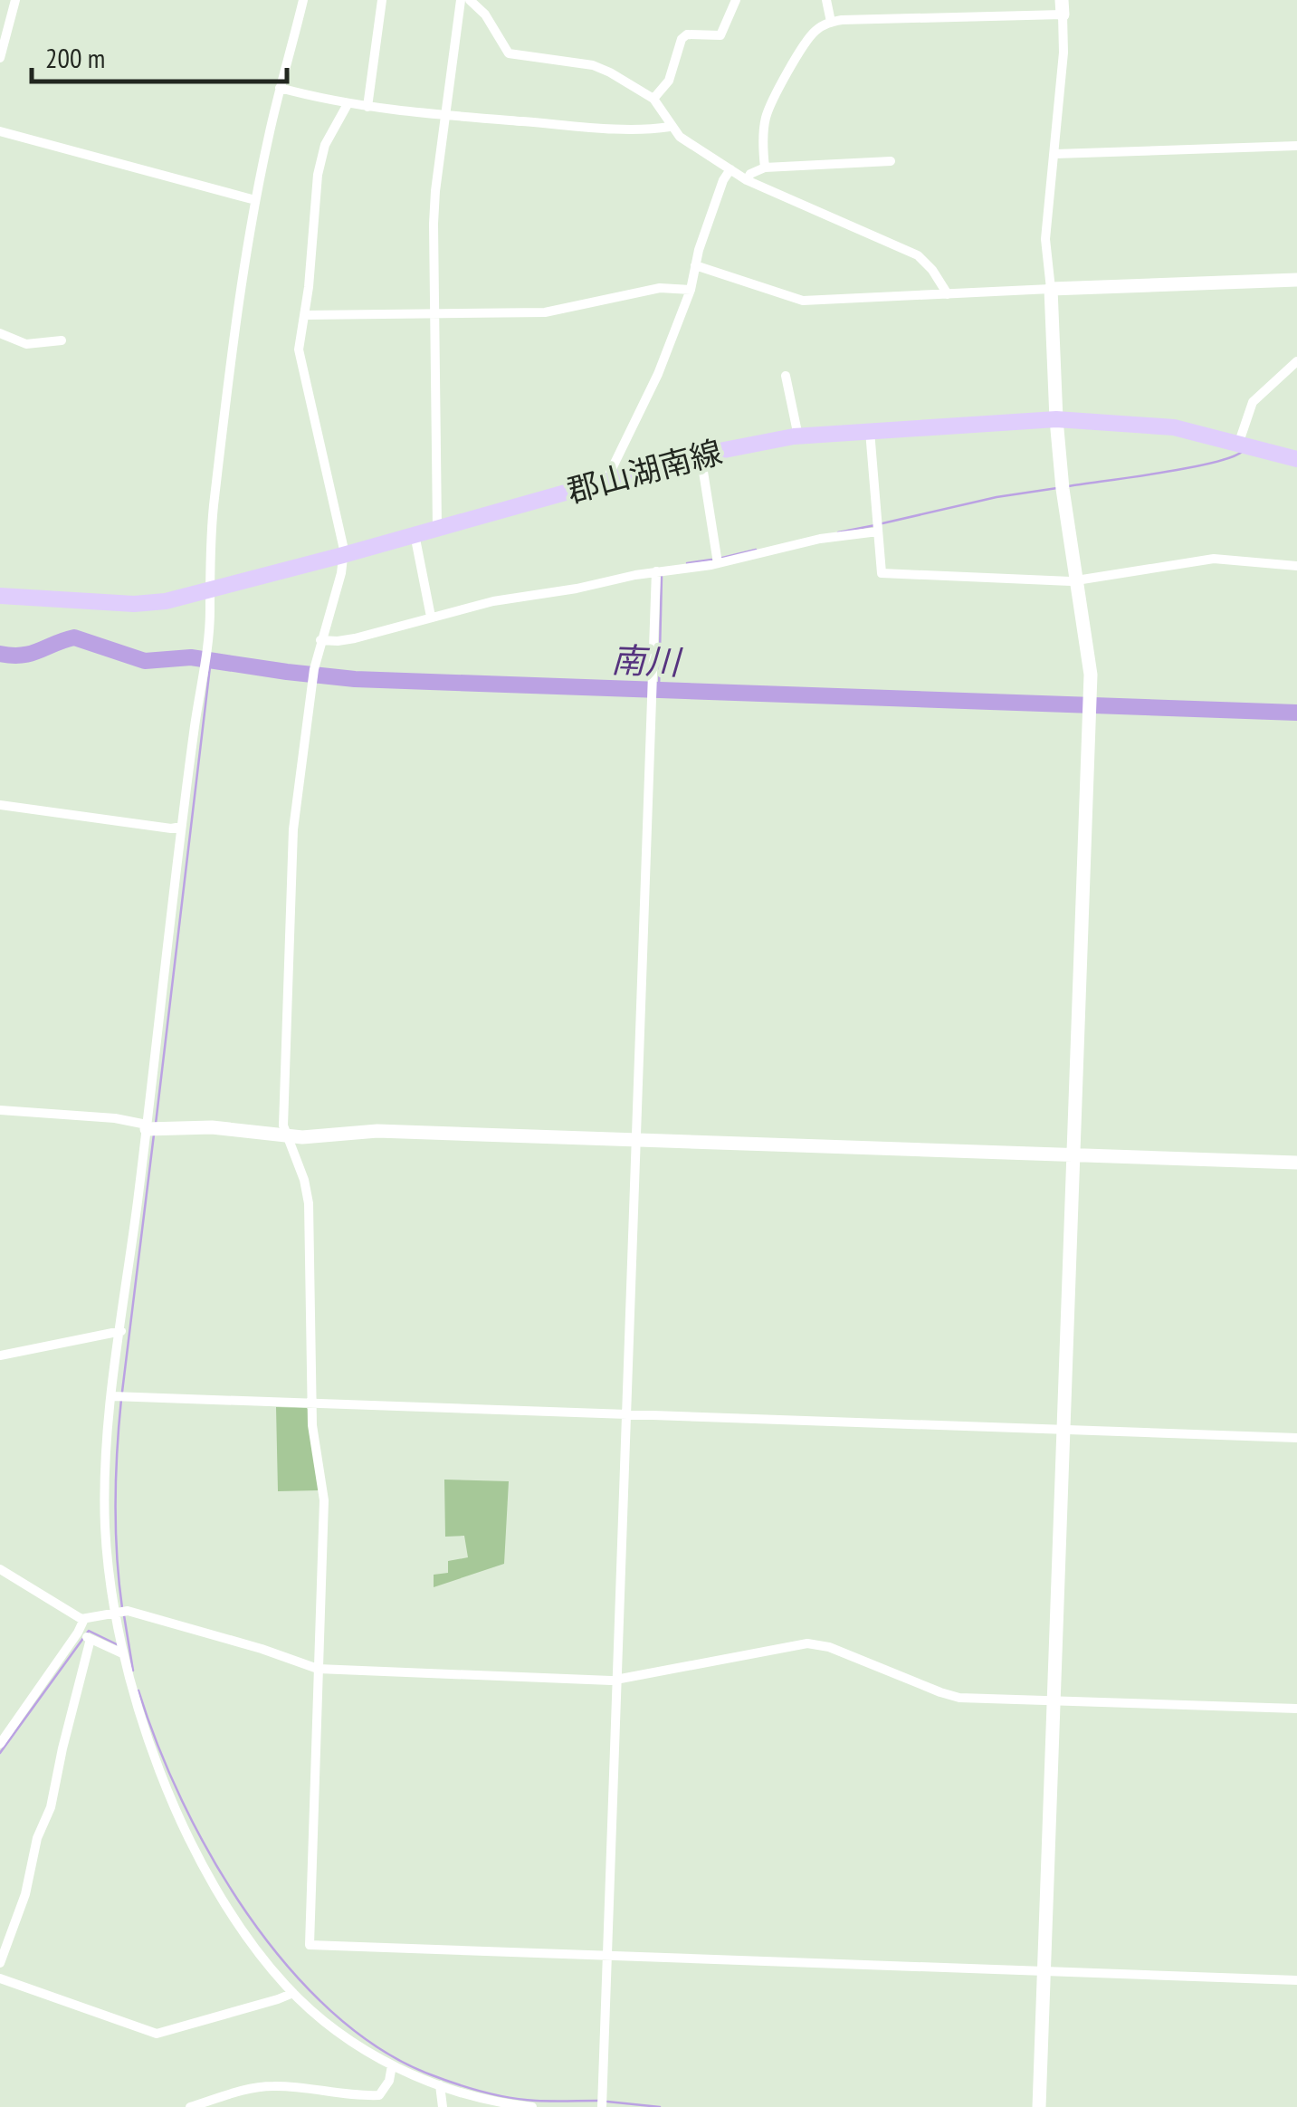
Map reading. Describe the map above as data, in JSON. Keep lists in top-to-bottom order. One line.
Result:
{"streets":{"main road":["郡山湖南線"]},"water":["南川"],"scale_bar":"200 m"}
